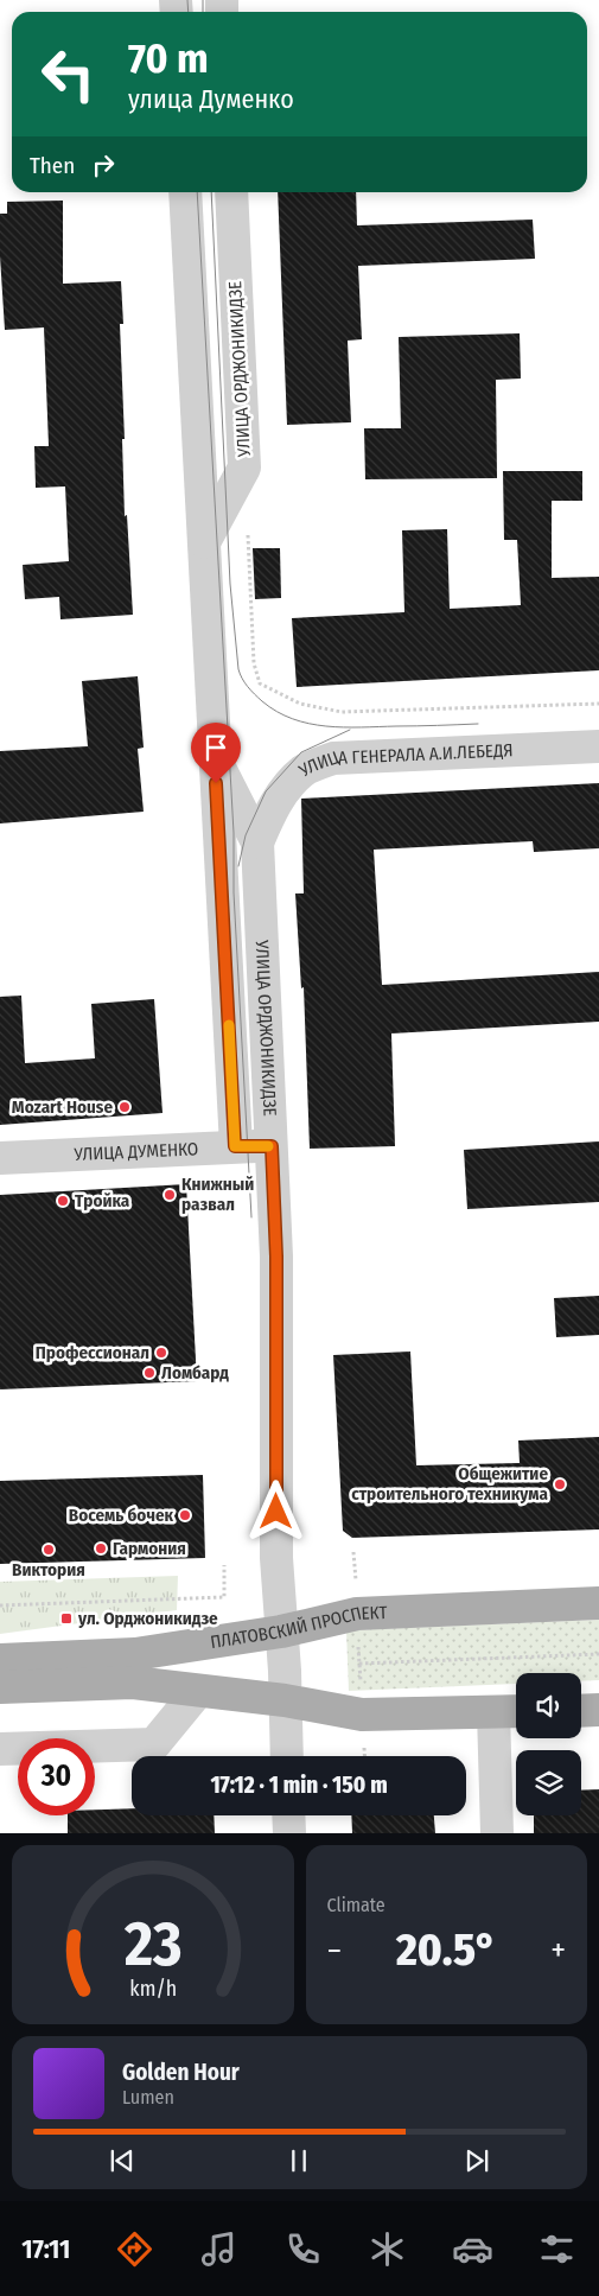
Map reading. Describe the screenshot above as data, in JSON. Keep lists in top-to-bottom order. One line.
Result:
{"streets":{"main road":["ПЛАТОВСКИЙ ПРОСПЕКТ"],"street":["УЛИЦА ОРДЖОНИКИДЗЕ","УЛИЦА ГЕНЕРАЛА А.И.ЛЕБЕДЯ","УЛИЦА ДУМЕНКО"]},"crossings":[["УЛИЦА ОРДЖОНИКИДЗЕ","УЛИЦА ГЕНЕРАЛА А.И.ЛЕБЕДЯ"],["УЛИЦА ОРДЖОНИКИДЗЕ","УЛИЦА ДУМЕНКО"],["УЛИЦА ОРДЖОНИКИДЗЕ","ПЛАТОВСКИЙ ПРОСПЕКТ"]],"places":{"other":["Mozart House","Книжный развал","Тройка","Профессионал","Ломбард","Общежитие строительного техникума","Восемь бочек","Гармония","Виктория"],"transit":["ул. Орджоникидзе"]},"page":{"turn":["70 m","улица Думенко"],"then":"Then","limit":"30","trip":"17:12 · 1 min · 150 m","tile":"Climate","heat":["−","20.5°","+"],"song":["Golden Hour","Lumen"],"tabs":"17:11","gauge":["23","km/h"]}}
